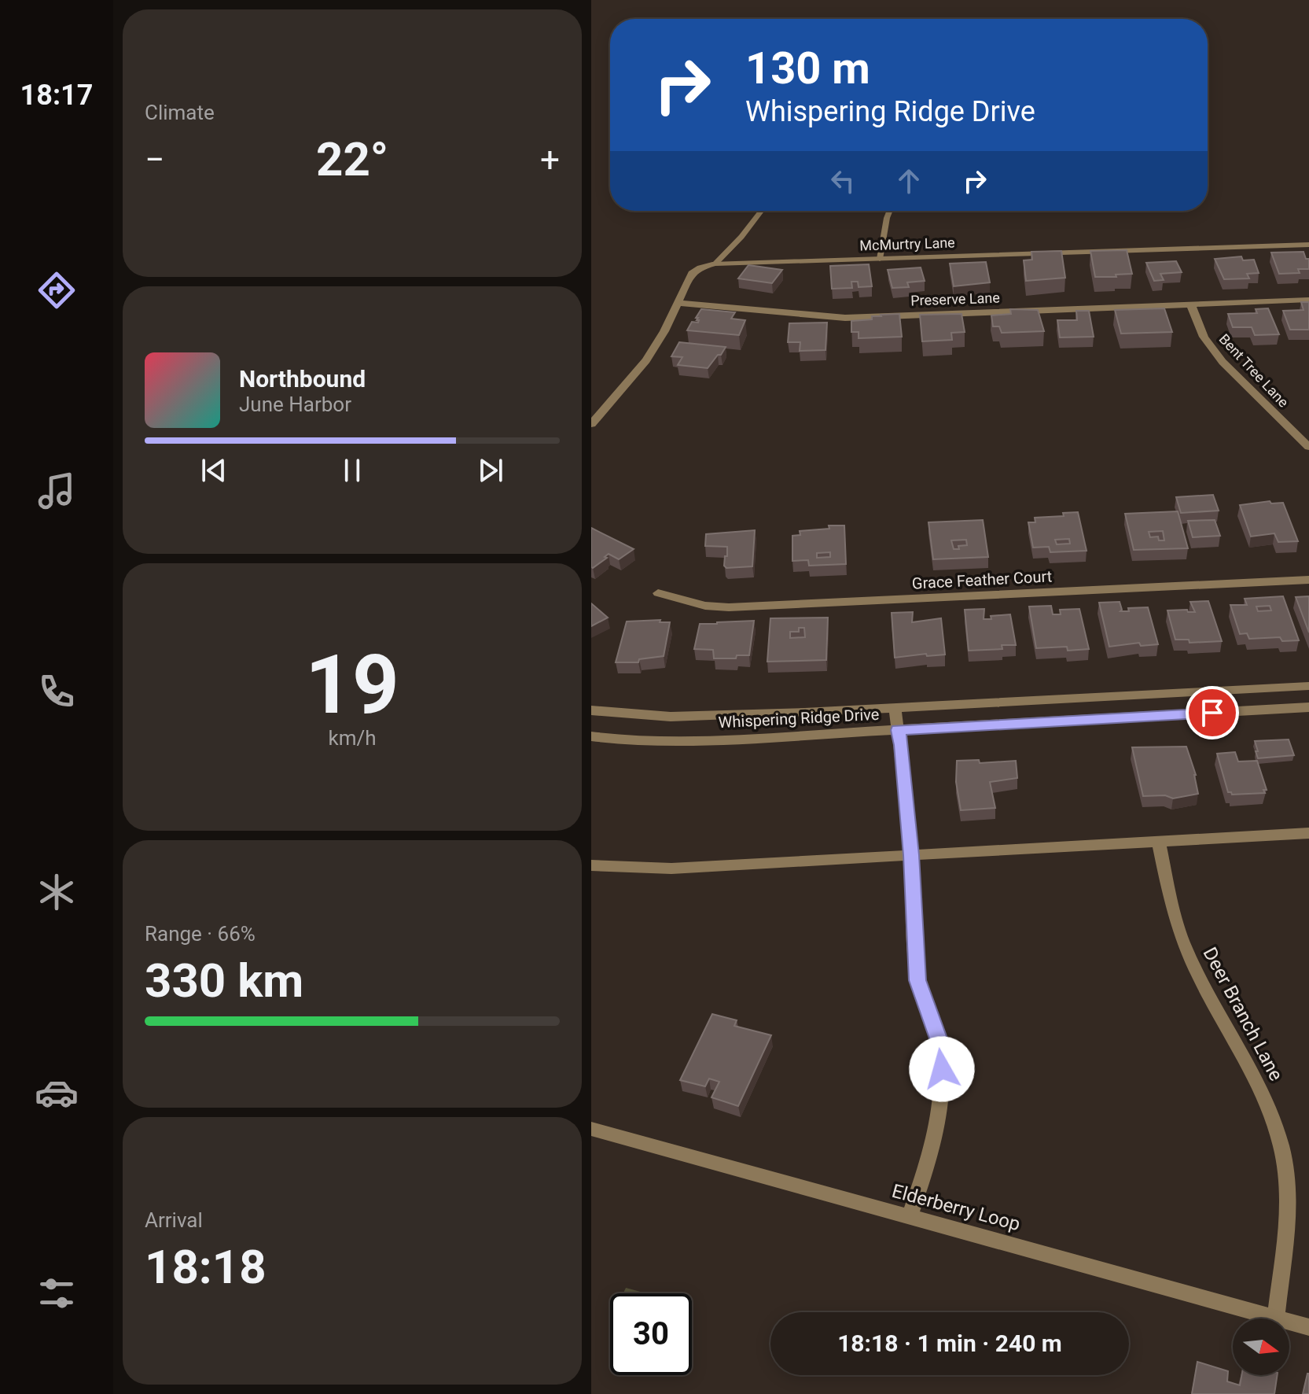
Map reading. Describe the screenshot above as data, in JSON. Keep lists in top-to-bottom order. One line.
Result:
{"streets":{"street":["McMurtry Lane","Preserve Lane","Bent Tree Lane","Grace Feather Court","Whispering Ridge Drive","Deer Branch Lane","Elderberry Loop"]},"crossings":[["McMurtry Lane","Preserve Lane"],["Preserve Lane","Bent Tree Lane"],["Deer Branch Lane","Elderberry Loop"]],"north":"right","page":{"tabs":"18:17","tile":["Climate",["19","km/h"],["Range · 66%","330 km"],["Arrival","18:18"]],"turn":["130 m","Whispering Ridge Drive"],"heat":["−","22°","+"],"song":["Northbound","June Harbor"],"limit":"30","trip":"18:18 · 1 min · 240 m"}}
